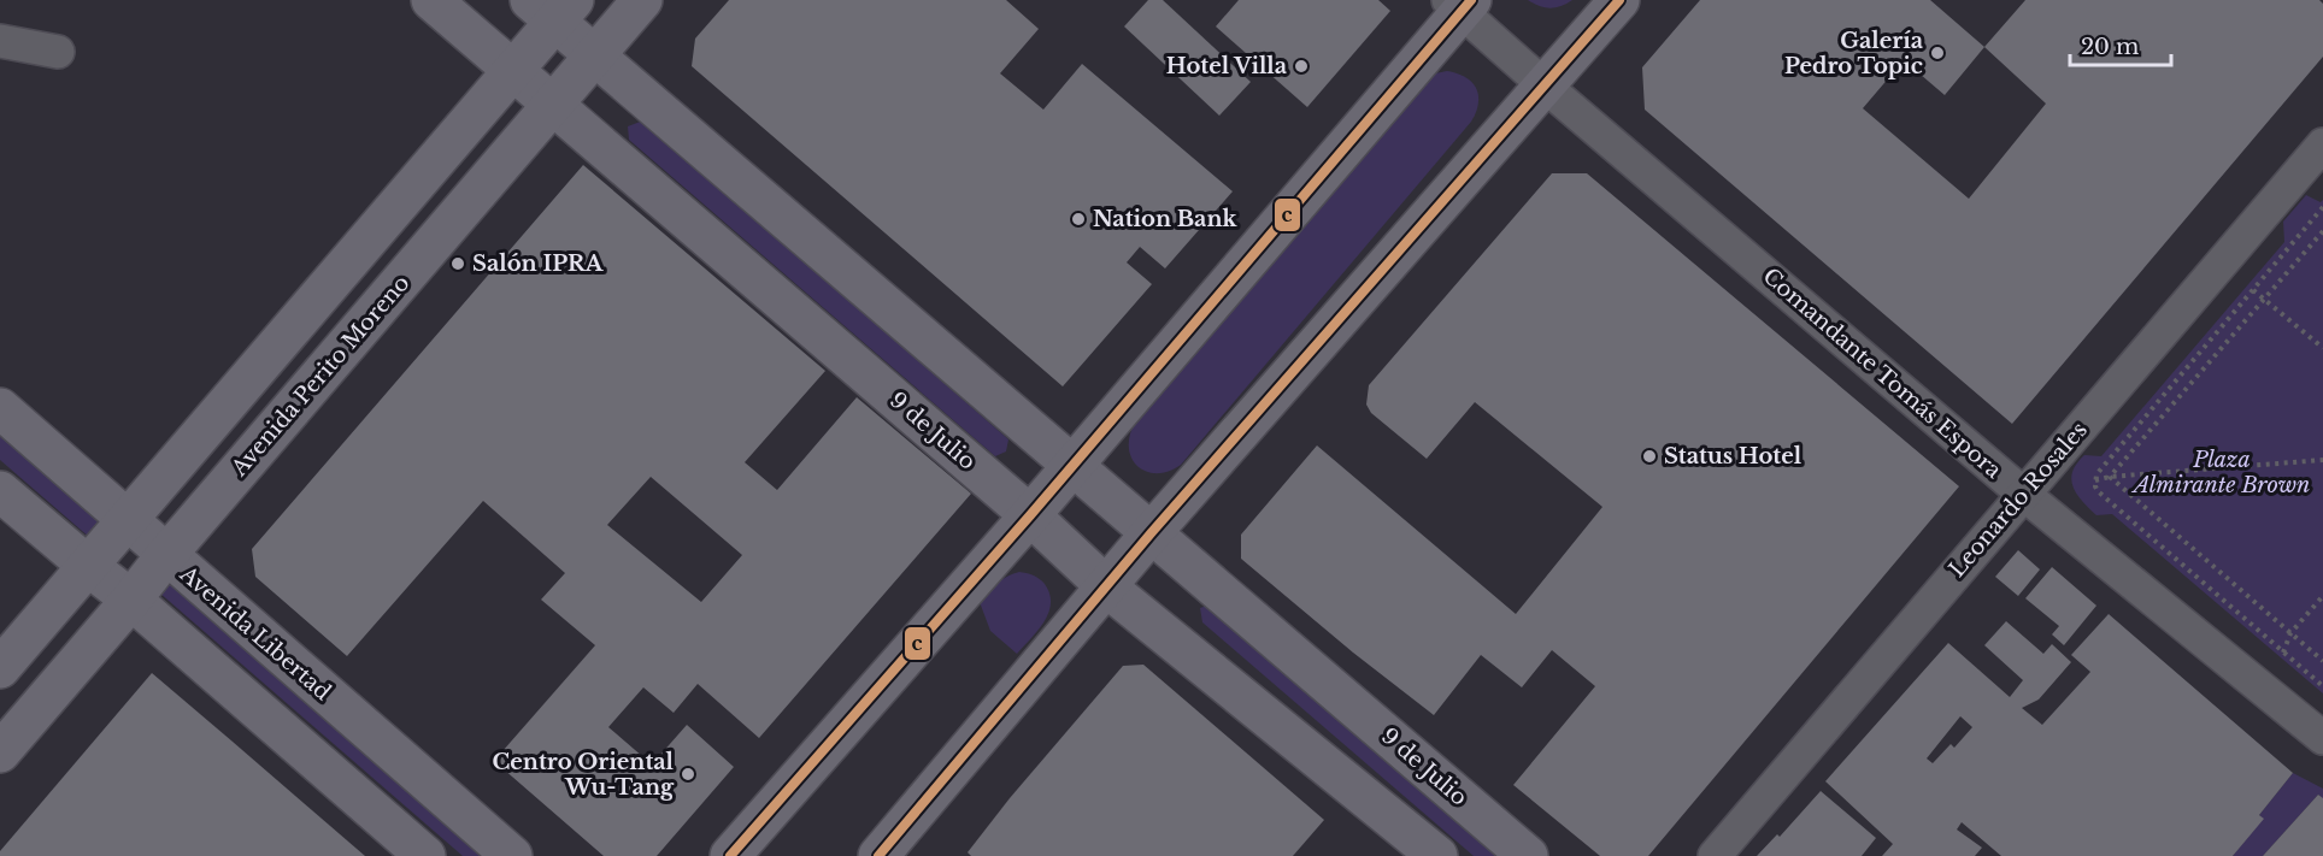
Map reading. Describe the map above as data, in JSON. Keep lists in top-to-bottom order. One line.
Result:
{"streets":{"street":["Comandante Tomás Espora","Avenida Perito Moreno","9 de Julio","Leonardo Rosales","Avenida Libertad"]},"crossings":[["Comandante Tomás Espora","Leonardo Rosales"],["Avenida Perito Moreno","9 de Julio"],["Avenida Perito Moreno","Avenida Libertad"]],"parks":["Plaza Almirante Brown"],"places":["Galería Pedro Topic","Hotel Villa","Nation Bank","Salón IPRA","Status Hotel","Centro Oriental Wu-Tang"],"lines":["transit line c"],"scale_bar":"20 m"}
